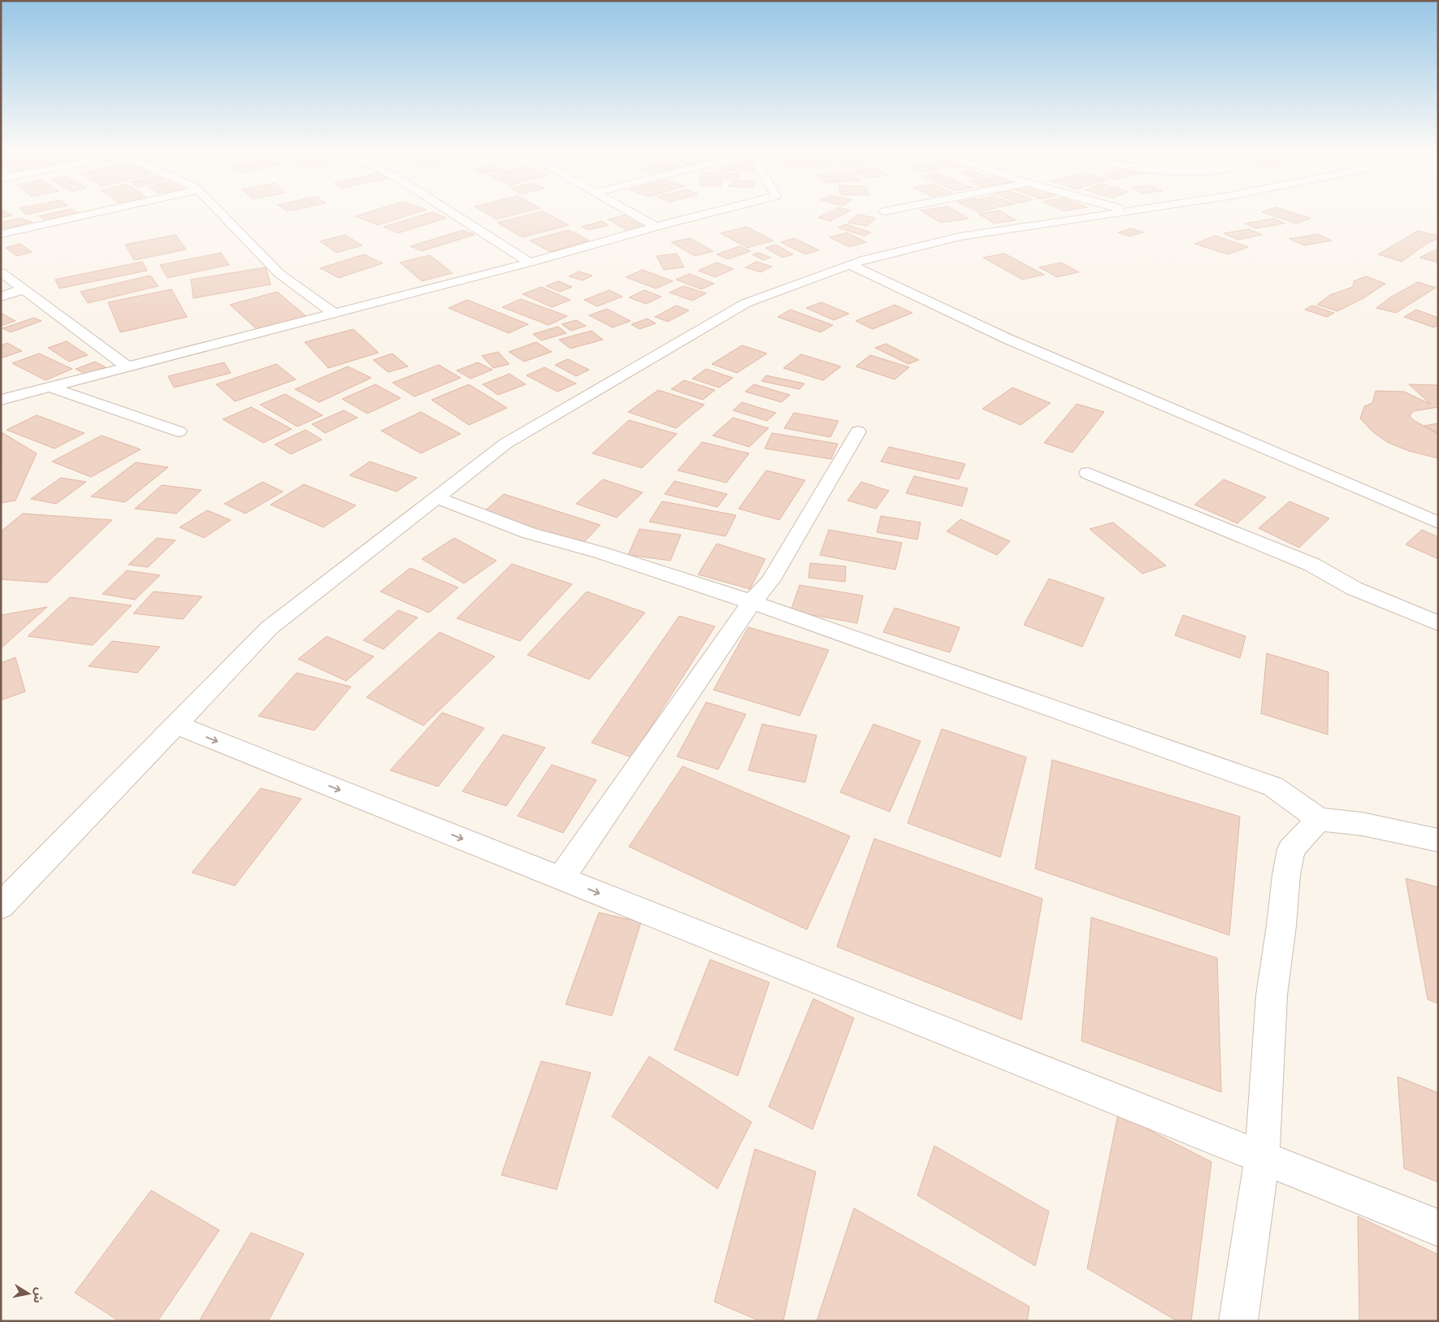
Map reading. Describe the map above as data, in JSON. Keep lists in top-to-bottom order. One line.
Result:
{"north":"right"}
